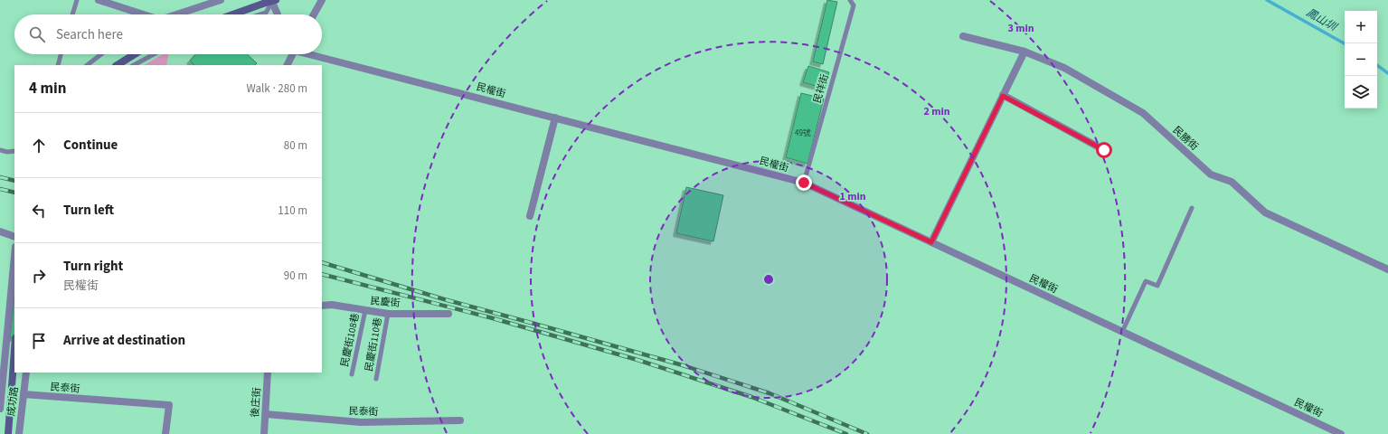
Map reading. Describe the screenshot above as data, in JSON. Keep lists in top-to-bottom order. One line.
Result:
{"streets":{"street":["民權街","民勝街","民慶街","民泰街","成功路","後庄街"],"lane":["民祥街","民慶街108巷","民慶街110巷"]},"crossings":[["民祥街","民權街"],["民慶街","民慶街108巷"],["民慶街","民慶街110巷"],["民泰街","成功路"],["民泰街","後庄街"]],"water":["鳳山圳"],"house_numbers":["49號"],"page":{"map_buttons":["+","−"],"search":"Search here","heading":["4 min","Walk · 280 m"],"list":[["Continue","80 m"],["Turn left","110 m"],["Turn right","民權街","90 m"],"Arrive at destination"]},"rings":["3 min","2 min","1 min"]}
